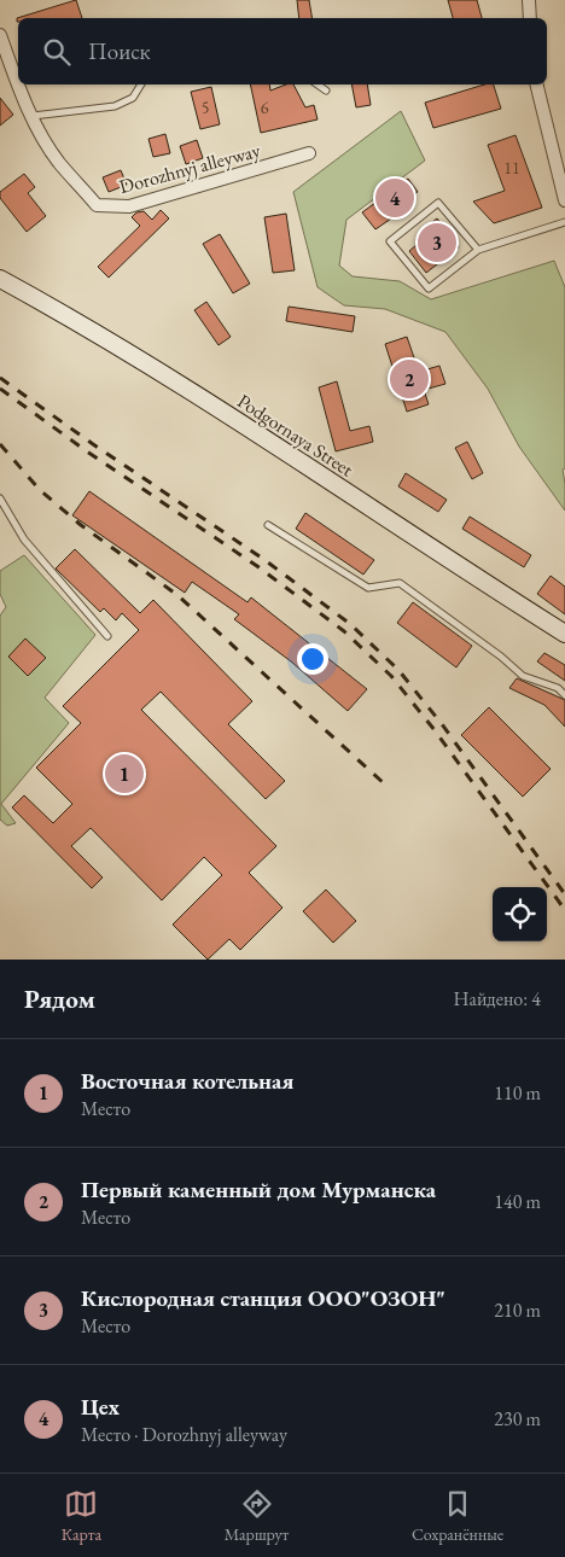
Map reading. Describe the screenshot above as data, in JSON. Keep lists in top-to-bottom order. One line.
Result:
{"streets":{"main road":["Podgornaya Street"],"street":["Dorozhnyj alleyway"]},"house_numbers":["5","6","11"],"page":{"search":"Поиск","pins":["4","3","2","1"],"heading":["Рядом","Найдено: 4"],"list":[{"mark":"1","name":"Восточная котельная","note":"Место","value":"110 m"},{"mark":"2","name":"Первый каменный дом Мурманска","note":"Место","value":"140 m"},{"mark":"3","name":"Кислородная станция ООО\"ОЗОН\"","note":"Место","value":"210 m"},{"mark":"4","name":"Цех","note":"Место · Dorozhnyj alleyway","value":"230 m"}],"nav":["Карта","Маршрут","Сохранённые"]}}
